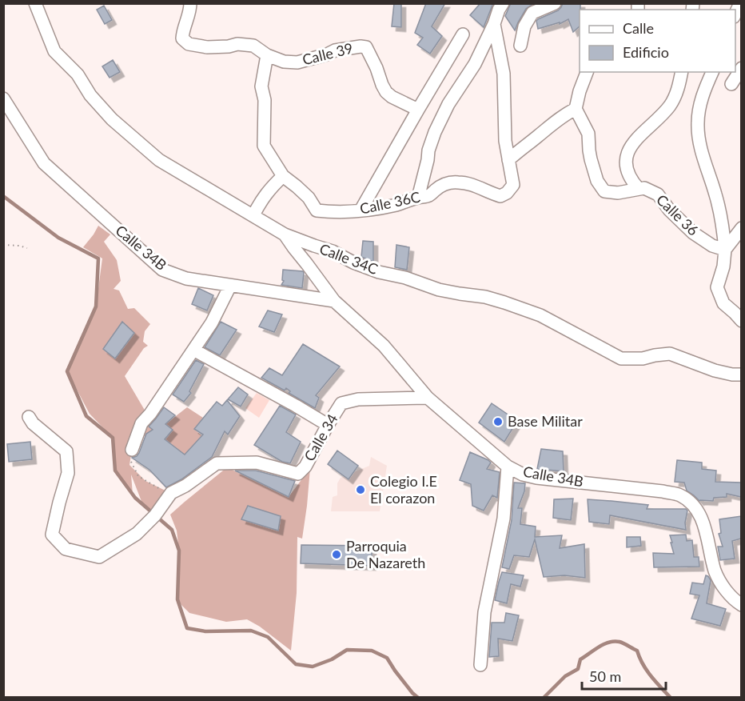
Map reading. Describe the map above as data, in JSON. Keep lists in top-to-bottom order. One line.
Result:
{"streets":{"street":["Calle 39","Calle 36C","Calle 36","Calle 34B","Calle 34C","Calle 34"]},"crossings":[["Calle 39","Calle 36C"],["Calle 34B","Calle 34C"],["Calle 34B","Calle 34"]],"places":["Base Militar","Colegio I.E El corazon","Parroquia De Nazareth"],"legend":["Calle","Edificio"],"scale_bar":"50 m"}
